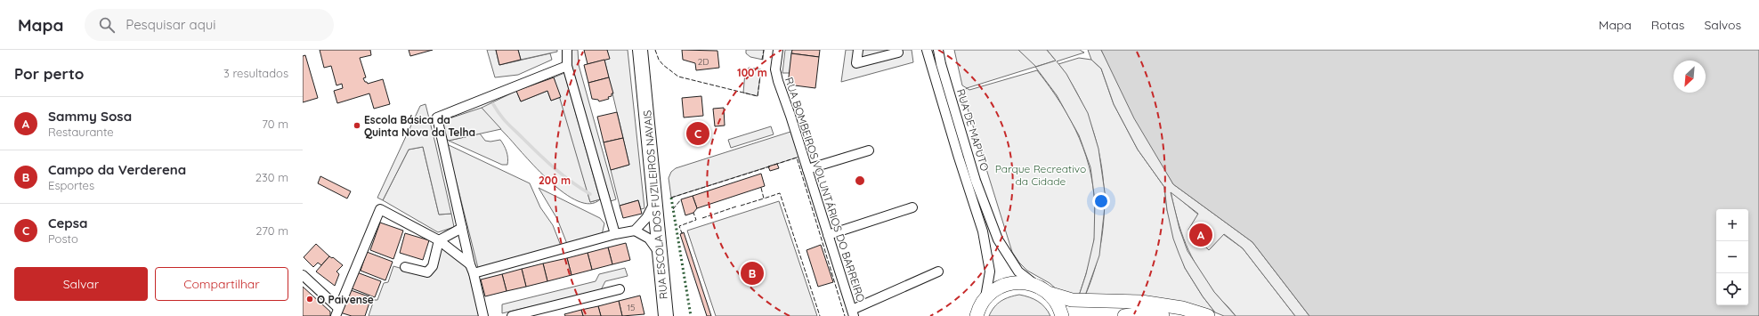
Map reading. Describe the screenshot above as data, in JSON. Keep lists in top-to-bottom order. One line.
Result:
{"streets":{"main road":["RUA ESCOLA DOS FUZILEIROS NAVAIS"],"street":["RUA DE MAPUTO","RUA BOMBEIROS VOLUNTÁRIOS DO BARREIRO"]},"parks":["Parque Recreativo da Cidade"],"places":["Escola Básica da Quinta Nova da Telha","O Paivense"],"house_numbers":["2D","15"],"north":"bottom left","page":{"header":"Mapa","search":"Pesquisar aqui","nav":["Mapa","Rotas","Salvos"],"heading":["Por perto","3 resultados"],"list":[{"mark":"A","name":"Sammy Sosa","note":"Restaurante","value":"70 m"},{"mark":"B","name":"Campo da Verderena","note":"Esportes","value":"230 m"},{"mark":"C","name":"Cepsa","note":"Posto","value":"270 m"}],"pins":["C","A","B"],"map_buttons":["+","−"],"buttons":["Salvar","Compartilhar"]},"rings":["100 m","200 m"]}
